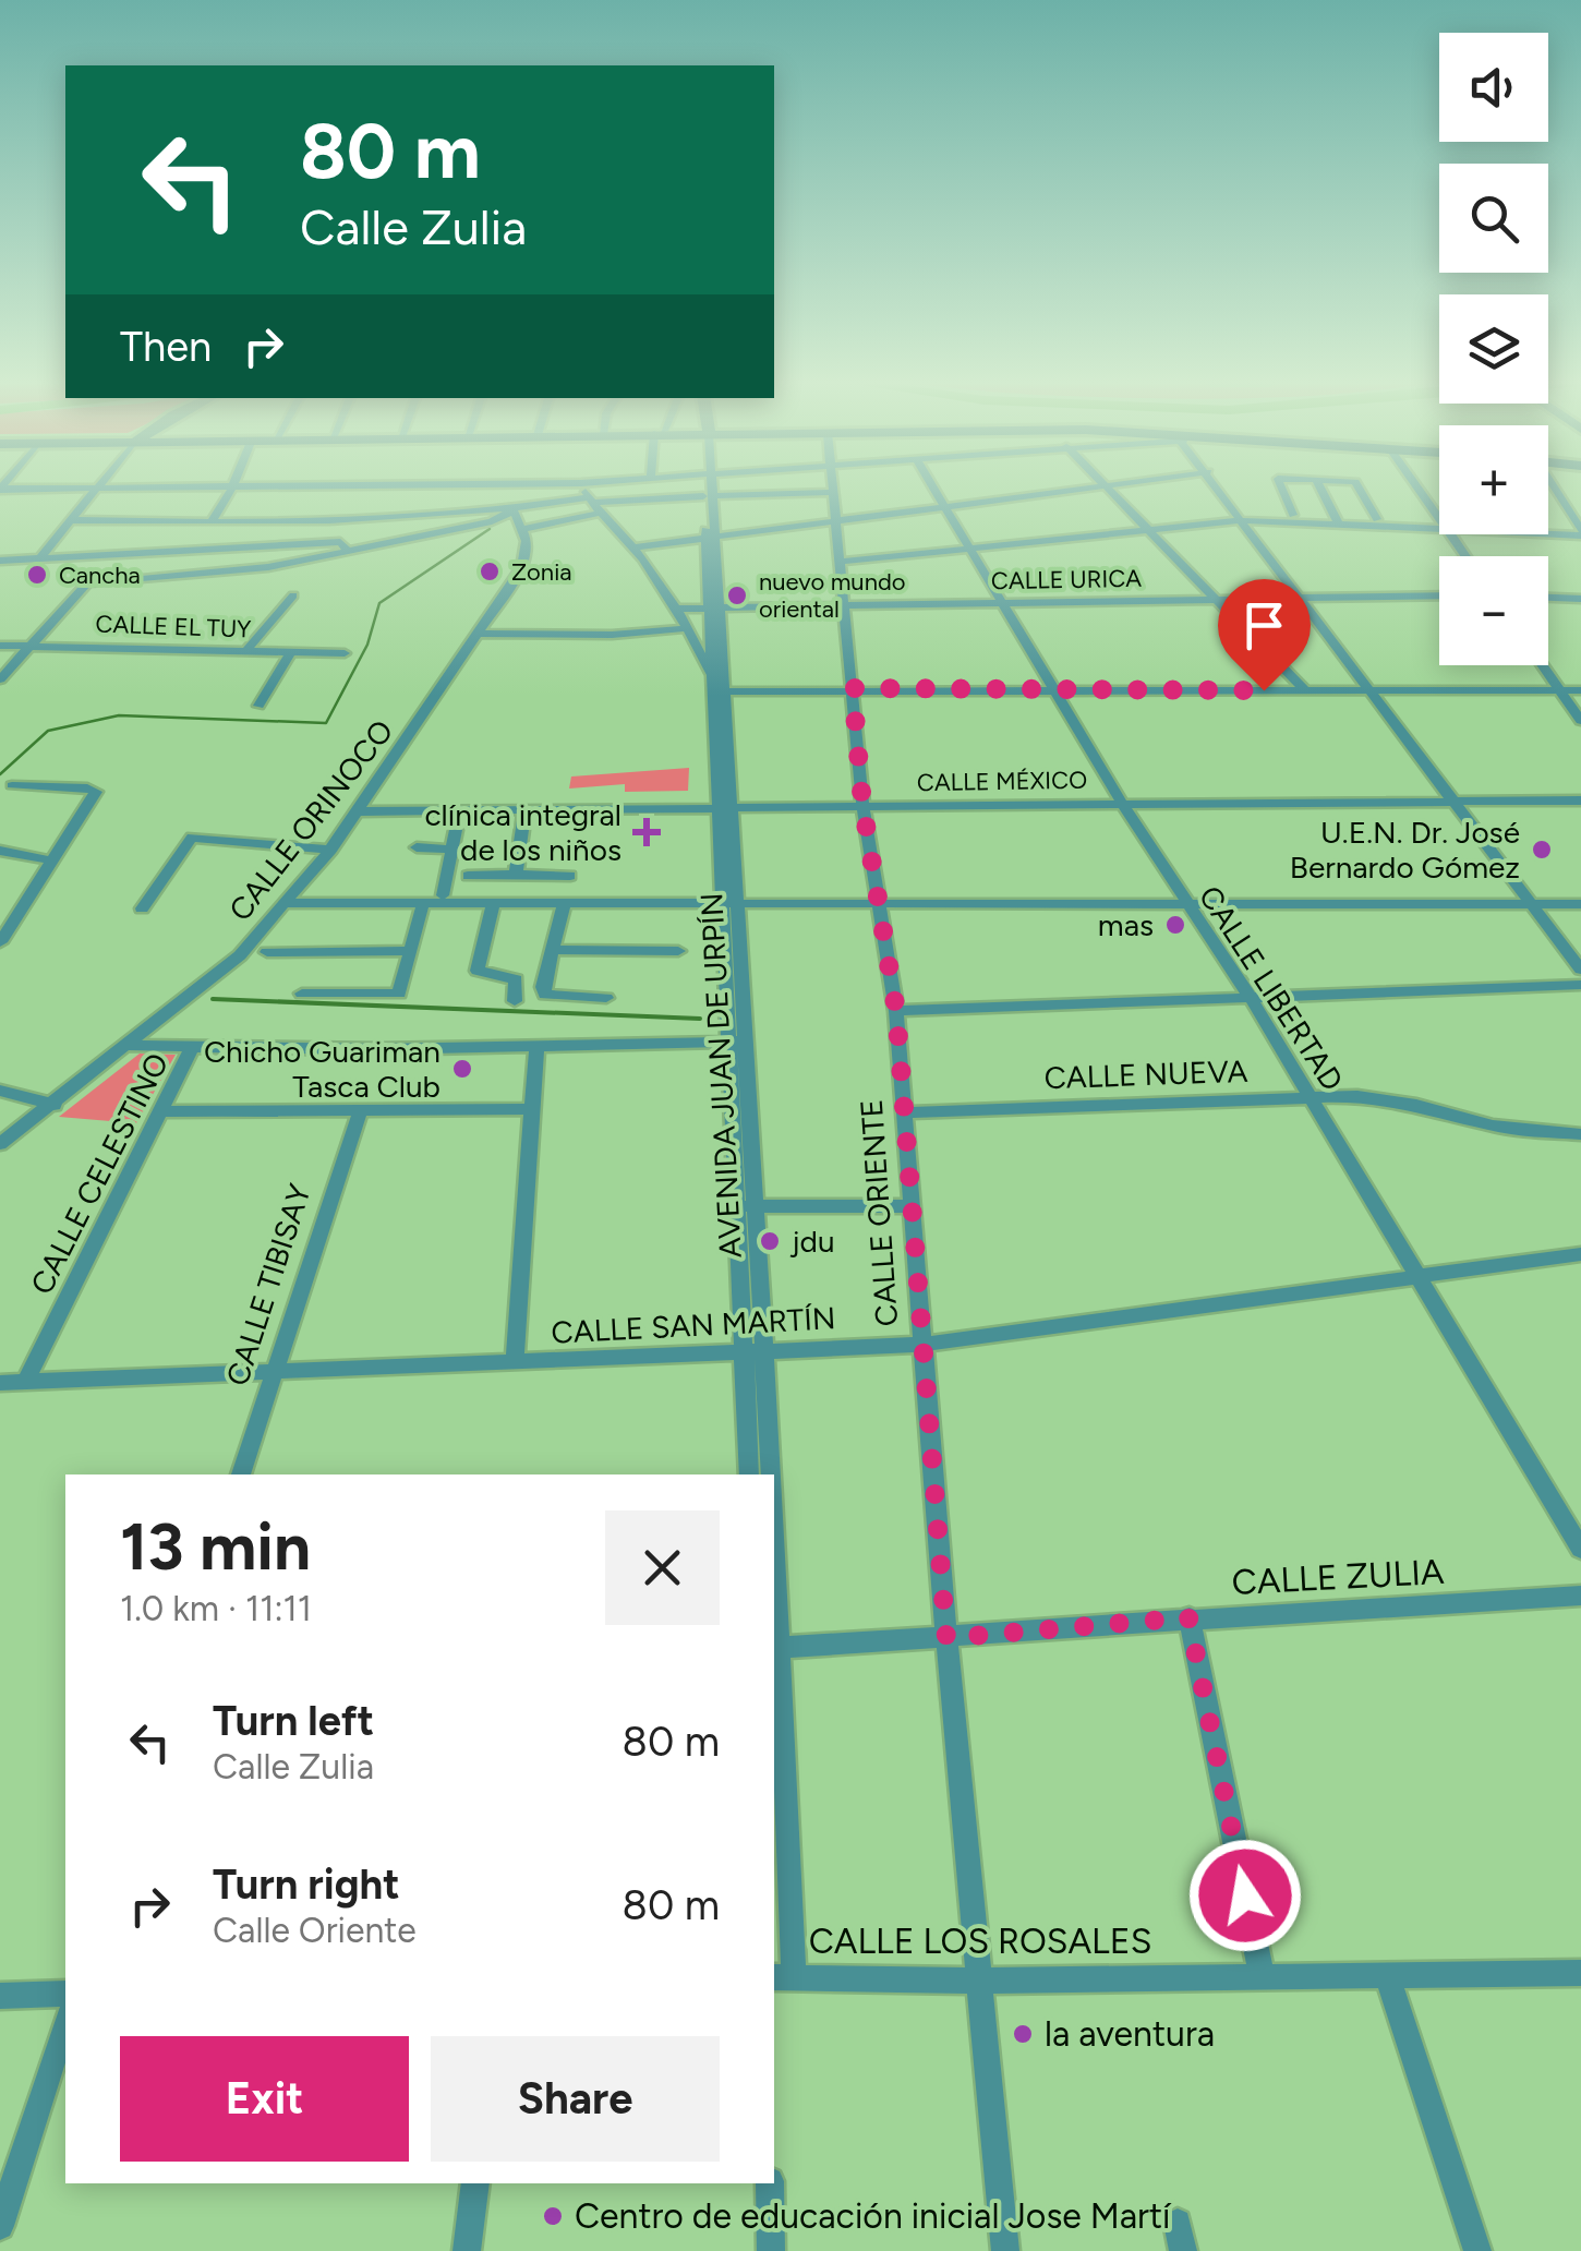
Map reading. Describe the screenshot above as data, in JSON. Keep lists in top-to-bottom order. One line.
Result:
{"streets":{"street":["CALLE URICA","CALLE EL TUY","CALLE MÉXICO","CALLE ORINOCO","CALLE LIBERTAD","CALLE NUEVA","AVENIDA JUAN DE URPÍN","CALLE CELESTINO","CALLE ORIENTE","CALLE TIBISAY","CALLE SAN MARTÍN","CALLE ZULIA","CALLE LOS ROSALES"]},"crossings":[["CALLE URICA","CALLE LIBERTAD"],["CALLE URICA","AVENIDA JUAN DE URPÍN"],["CALLE URICA","CALLE ORIENTE"],["CALLE MÉXICO","CALLE ORINOCO"],["CALLE MÉXICO","CALLE LIBERTAD"],["CALLE MÉXICO","AVENIDA JUAN DE URPÍN"],["CALLE MÉXICO","CALLE ORIENTE"],["CALLE LIBERTAD","CALLE NUEVA"],["CALLE LIBERTAD","CALLE SAN MARTÍN"],["CALLE NUEVA","CALLE ORIENTE"],["AVENIDA JUAN DE URPÍN","CALLE SAN MARTÍN"],["AVENIDA JUAN DE URPÍN","CALLE ZULIA"],["AVENIDA JUAN DE URPÍN","CALLE LOS ROSALES"],["CALLE CELESTINO","CALLE SAN MARTÍN"],["CALLE ORIENTE","CALLE SAN MARTÍN"],["CALLE ORIENTE","CALLE ZULIA"],["CALLE ORIENTE","CALLE LOS ROSALES"],["CALLE TIBISAY","CALLE SAN MARTÍN"]],"places":{"other":["Zonia","Cancha","nuevo mundo oriental","U.E.N. Dr. José Bernardo Gómez","mas","Chicho Guariman Tasca Club","jdu","la aventura","Centro de educación inicial Jose Martí"],"health":["clínica integral de los niños"]},"page":{"map_buttons":["+","−"],"turn":["80 m","Calle Zulia"],"then":"Then","heading":["13 min","1.0 km · 11:11"],"list":[{"name":"Turn left","note":"Calle Zulia","value":"80 m"},{"name":"Turn right","note":"Calle Oriente","value":"80 m"}],"buttons":["Exit","Share"]}}
